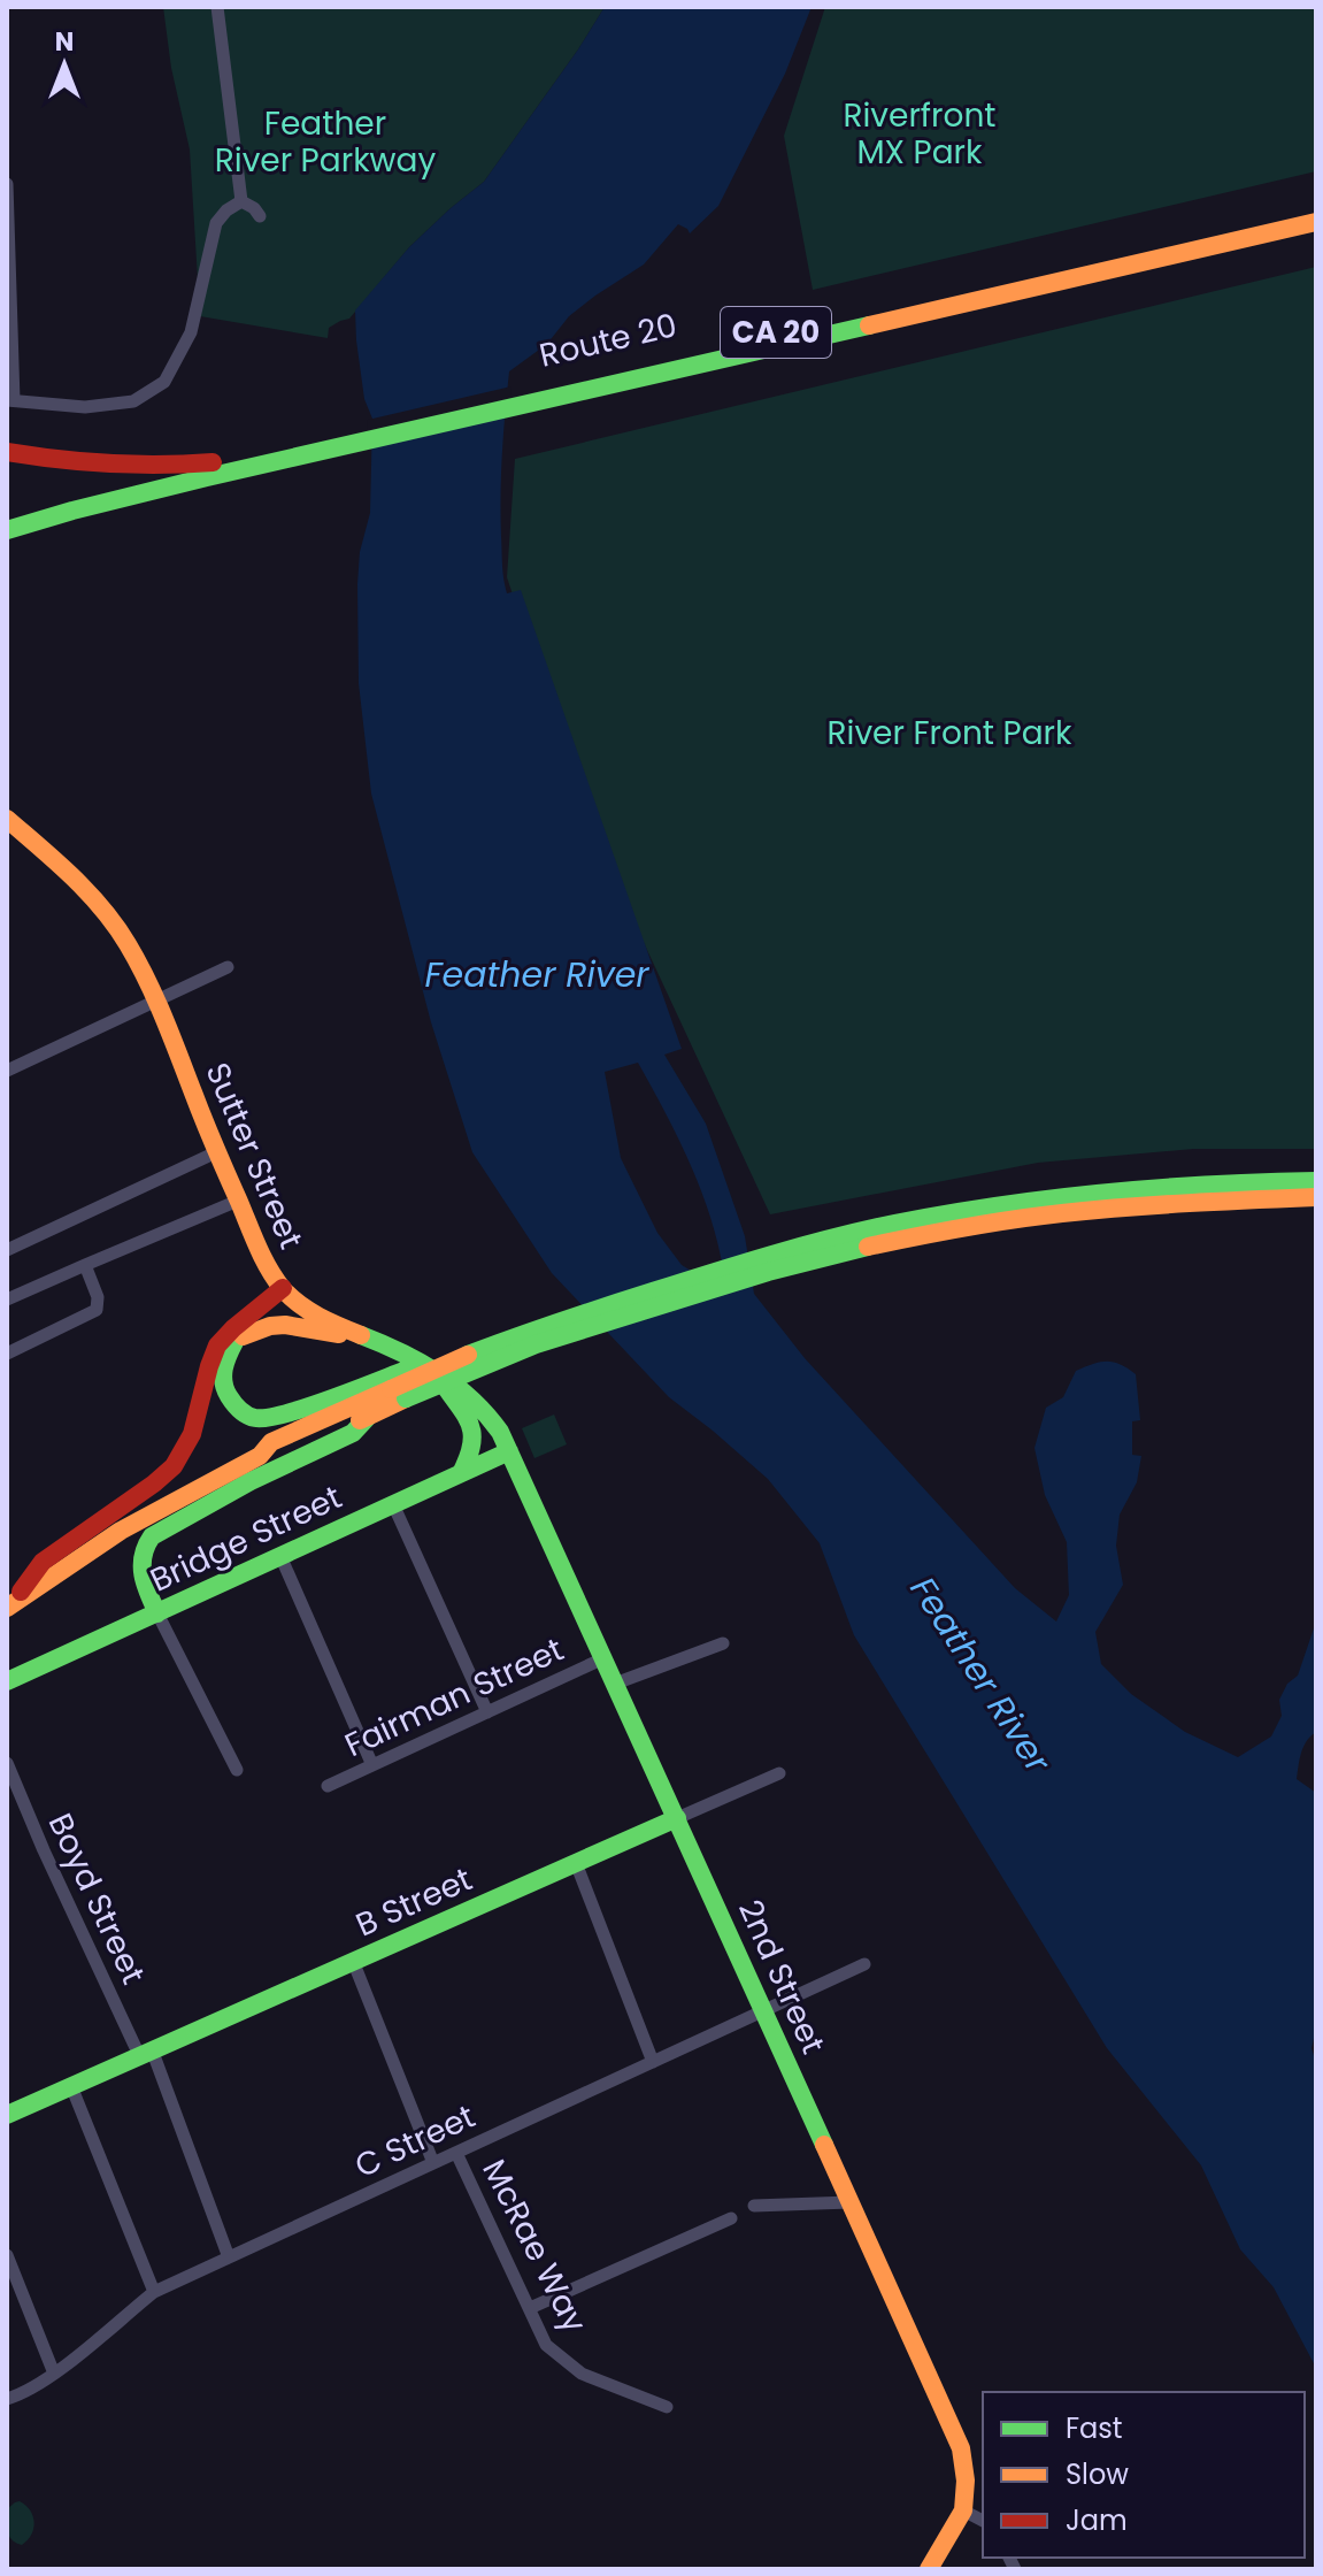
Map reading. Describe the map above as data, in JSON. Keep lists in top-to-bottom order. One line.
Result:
{"streets":{"main road":["CA 20","Route 20","Sutter Street","Bridge Street","B Street","2nd Street"],"street":["Fairman Street","Boyd Street","C Street","McRae Way"]},"crossings":[["CA 20","Route 20"],["Sutter Street","Bridge Street"],["Sutter Street","2nd Street"],["Bridge Street","2nd Street"],["Fairman Street","2nd Street"],["Boyd Street","B Street"],["Boyd Street","C Street"],["B Street","2nd Street"],["B Street","McRae Way"],["2nd Street","C Street"],["C Street","McRae Way"]],"water":["Feather River"],"parks":["Riverfront MX Park","Feather River Parkway","River Front Park"],"legend":["Fast","Slow","Jam"],"north":"top"}
